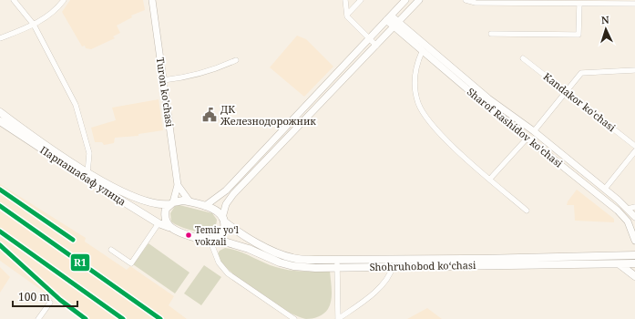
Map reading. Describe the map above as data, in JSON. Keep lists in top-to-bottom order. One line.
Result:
{"streets":{"highway":["Парпашабаф улица","Shohruhobod koʻchasi"],"main road":["Turon ko'chasi","Sharof Rashidov ko'chasi"],"street":["Kandakor ko'chasi"]},"crossings":[["Turon ko'chasi","Парпашабаф улица"],["Парпашабаф улица","Shohruhobod koʻchasi"]],"places":{"public building":["ДК Железнодорожник"],"other":["Temir yo‘l vokzali"]},"lines":["transit line R1"],"scale_bar":"100 m","north":"top"}
